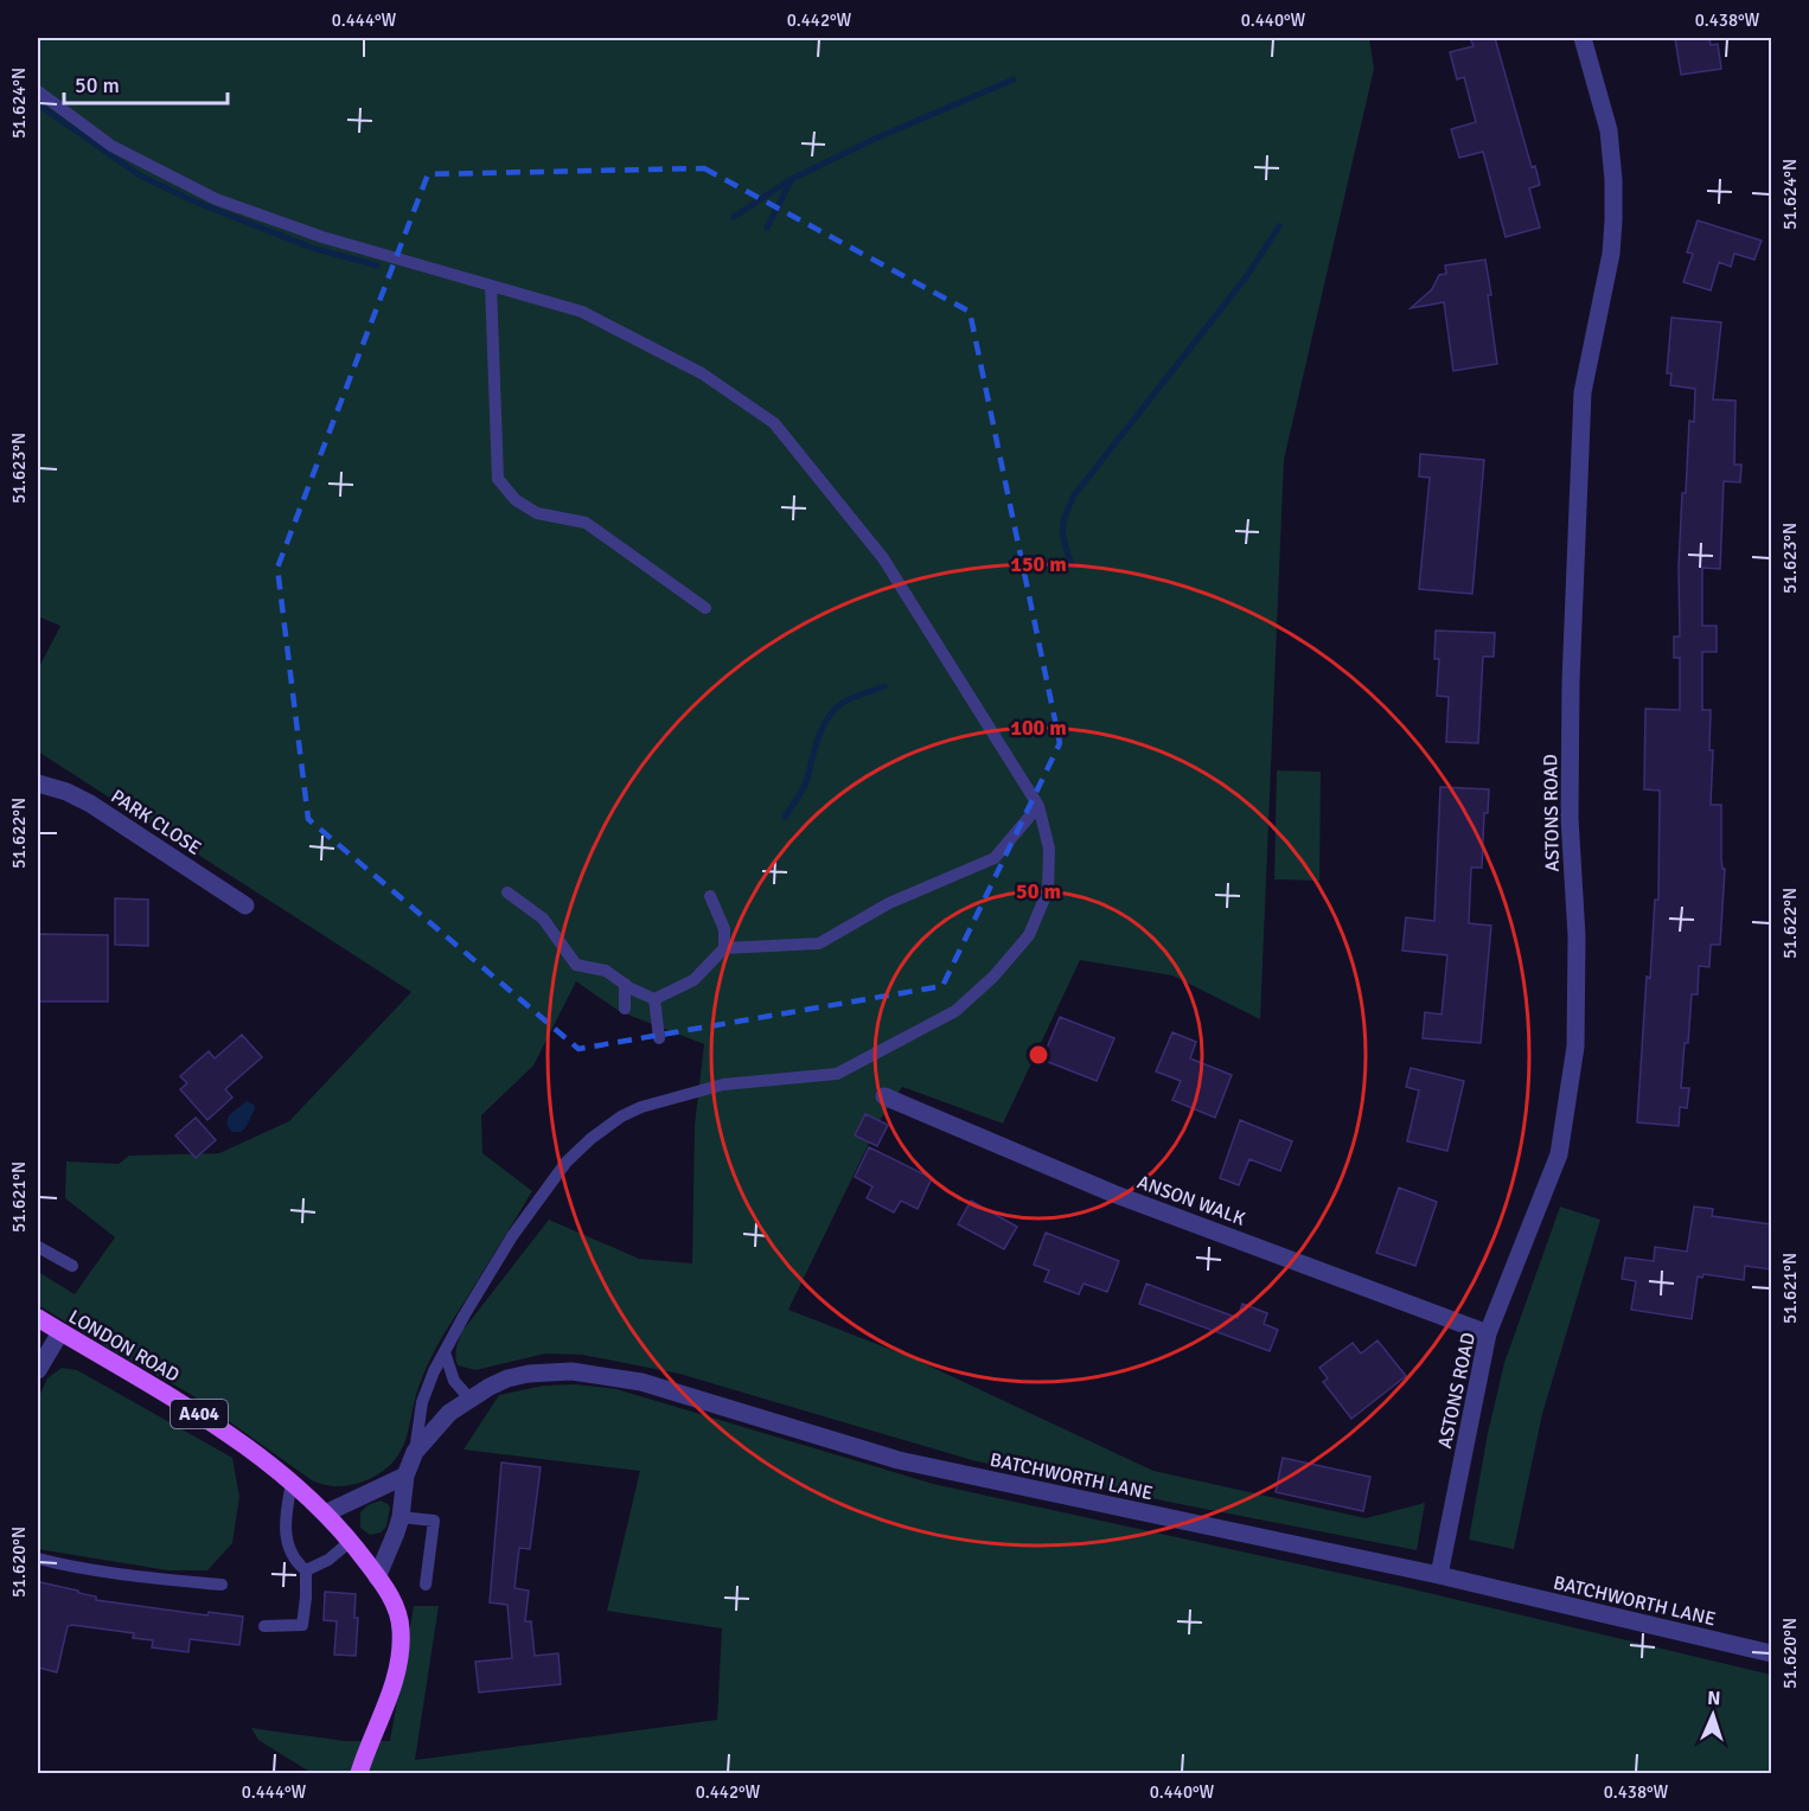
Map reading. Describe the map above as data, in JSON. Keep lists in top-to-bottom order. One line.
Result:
{"streets":{"main road":["LONDON ROAD","A404"],"street":["ASTONS ROAD","PARK CLOSE","ANSON WALK","BATCHWORTH LANE"]},"crossings":[["ASTONS ROAD","ANSON WALK"],["ASTONS ROAD","BATCHWORTH LANE"],["LONDON ROAD","A404"],["A404","BATCHWORTH LANE"]],"scale_bar":"50 m","north":"top","coordinates":["0.444°W","0.442°W","0.440°W","0.438°W","51.624°N","51.623°N","51.622°N","51.621°N","51.620°N"],"rings":["150 m","100 m","50 m"]}
